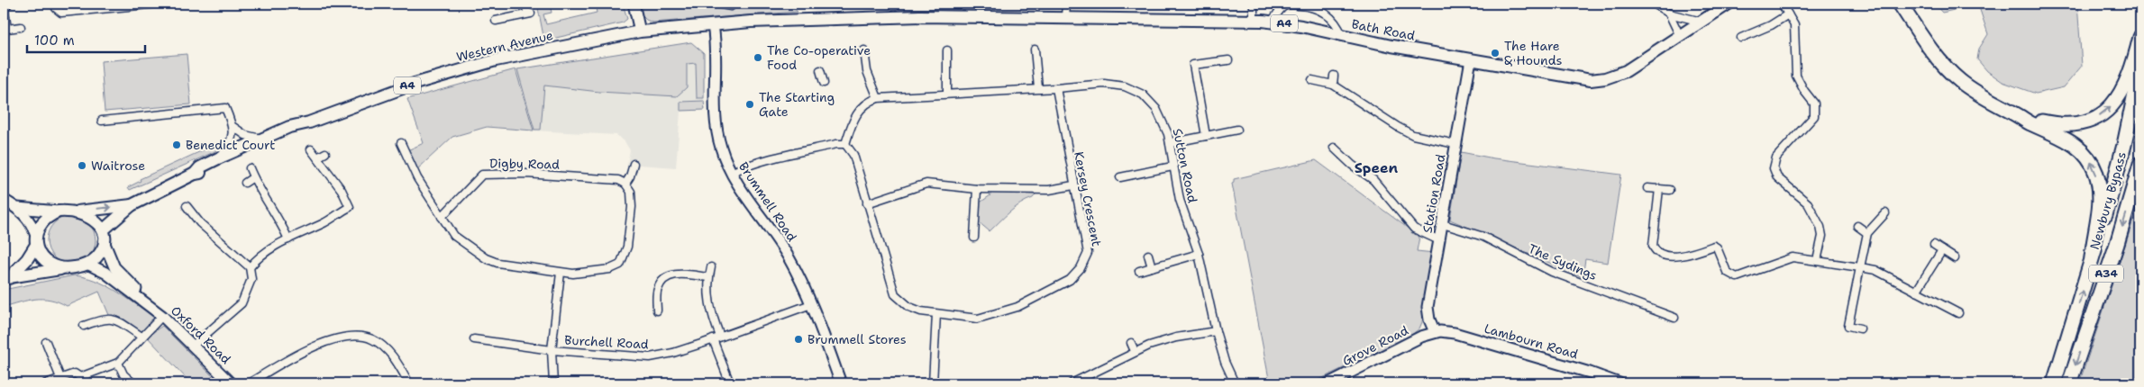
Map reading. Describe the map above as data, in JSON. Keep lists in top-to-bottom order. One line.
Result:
{"streets":{"highway":["Newbury Bypass","A34"],"main road":["A4","Bath Road","Western Avenue"],"street":["Digby Road","Sutton Road","Station Road","Kersey Crescent","Brummell Road","The Sydings","Oxford Road","Lambourn Road","Burchell Road","Grove Road"]},"crossings":[["A4","Western Avenue"],["A4","Oxford Road"],["Bath Road","Western Avenue"],["Bath Road","Station Road"],["Bath Road","Brummell Road"],["Western Avenue","Brummell Road"],["Western Avenue","Oxford Road"],["Sutton Road","Kersey Crescent"],["Station Road","The Sydings"],["Station Road","Lambourn Road"],["Station Road","Grove Road"],["Brummell Road","Burchell Road"],["Lambourn Road","Grove Road"]],"districts":["Speen"],"places":["The Hare & Hounds","The Co-operative Food","The Starting Gate","Benedict Court","Waitrose","Brummell Stores"],"scale_bar":"100 m"}
